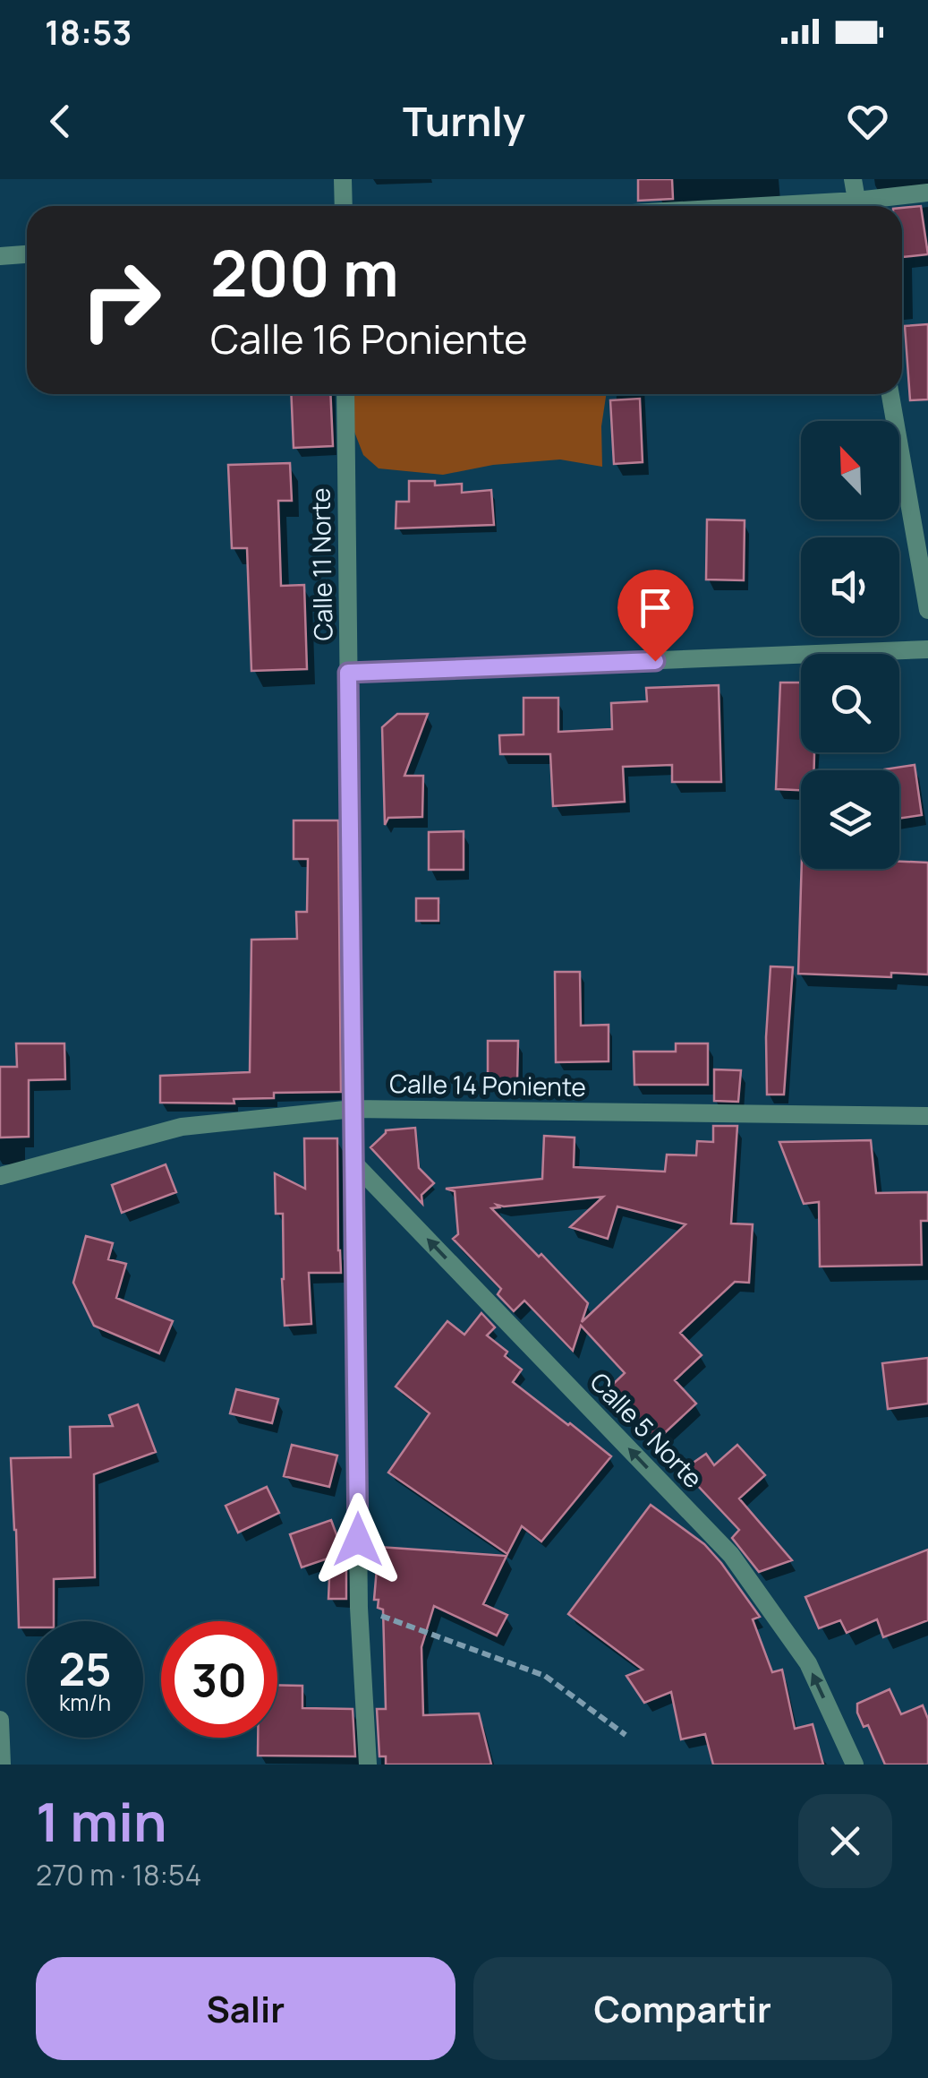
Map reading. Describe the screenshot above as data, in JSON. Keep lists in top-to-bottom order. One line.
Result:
{"streets":{"street":["Calle 11 Norte","Calle 14 Poniente","Calle 5 Norte"]},"crossings":[["Calle 11 Norte","Calle 14 Poniente"],["Calle 11 Norte","Calle 5 Norte"]],"one_way":["Calle 5 Norte"],"north":"top left","page":{"status":"18:53","header":"Turnly","turn":["200 m","Calle 16 Poniente"],"speed":"25 km/h","limit":"30","heading":["1 min","270 m · 18:54"],"buttons":["Salir","Compartir"]}}
